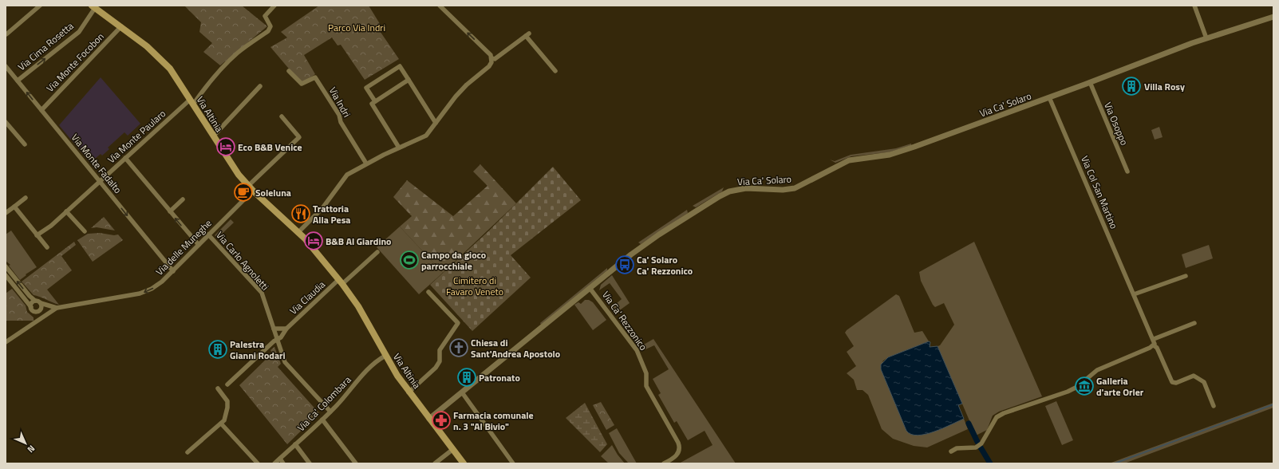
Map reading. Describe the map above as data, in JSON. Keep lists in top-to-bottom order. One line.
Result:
{"streets":{"main road":["Via Altinia"],"street":["Via Cima Rosetta","Via Monte Focobon","Via Indri","Via Ca' Solaro","Via Osoppo","Via Monte Paularo","Via Monte Fadalto","Via Col San Martino","Via delle Muneghe","Via Carlo Agnoletti","Via Claudia","Via Ca' Rezzonico","Via Ca' Colombara"]},"crossings":[["Via Cima Rosetta","Via Altinia"],["Via Cima Rosetta","Via Monte Fadalto"],["Via Monte Focobon","Via Altinia"],["Via Monte Focobon","Via Monte Fadalto"],["Via Ca' Solaro","Via Altinia"],["Via Ca' Solaro","Via Osoppo"],["Via Ca' Solaro","Via Col San Martino"],["Via Ca' Solaro","Via Ca' Rezzonico"],["Via Altinia","Via Monte Paularo"],["Via Altinia","Via delle Muneghe"],["Via Altinia","Via Claudia"],["Via Altinia","Via Ca' Colombara"],["Via Monte Paularo","Via Monte Fadalto"],["Via Monte Fadalto","Via delle Muneghe"],["Via delle Muneghe","Via Carlo Agnoletti"],["Via Carlo Agnoletti","Via Claudia"],["Via Carlo Agnoletti","Via Ca' Colombara"]],"one_way":["Via Cima Rosetta"],"parks":["Parco Via Indri","Cimitero di Favaro Veneto"],"places":{"building":["Villa Rosy","Palestra Gianni Rodari","Patronato"],"hotel":["Eco B&B Venice","B&B Al Giardino"],"cafe":["Soleluna"],"restaurant":["Trattoria Alla Pesa"],"sports":["Campo da gioco parrocchiale"],"bus stop":["Ca' Solaro Ca' Rezzonico"],"church":["Chiesa di Sant'Andrea Apostolo"],"museum":["Galleria d'arte Orler"],"pharmacy":["Farmacia comunale n. 3 \"Al Bivio\""]},"north":"bottom right"}
